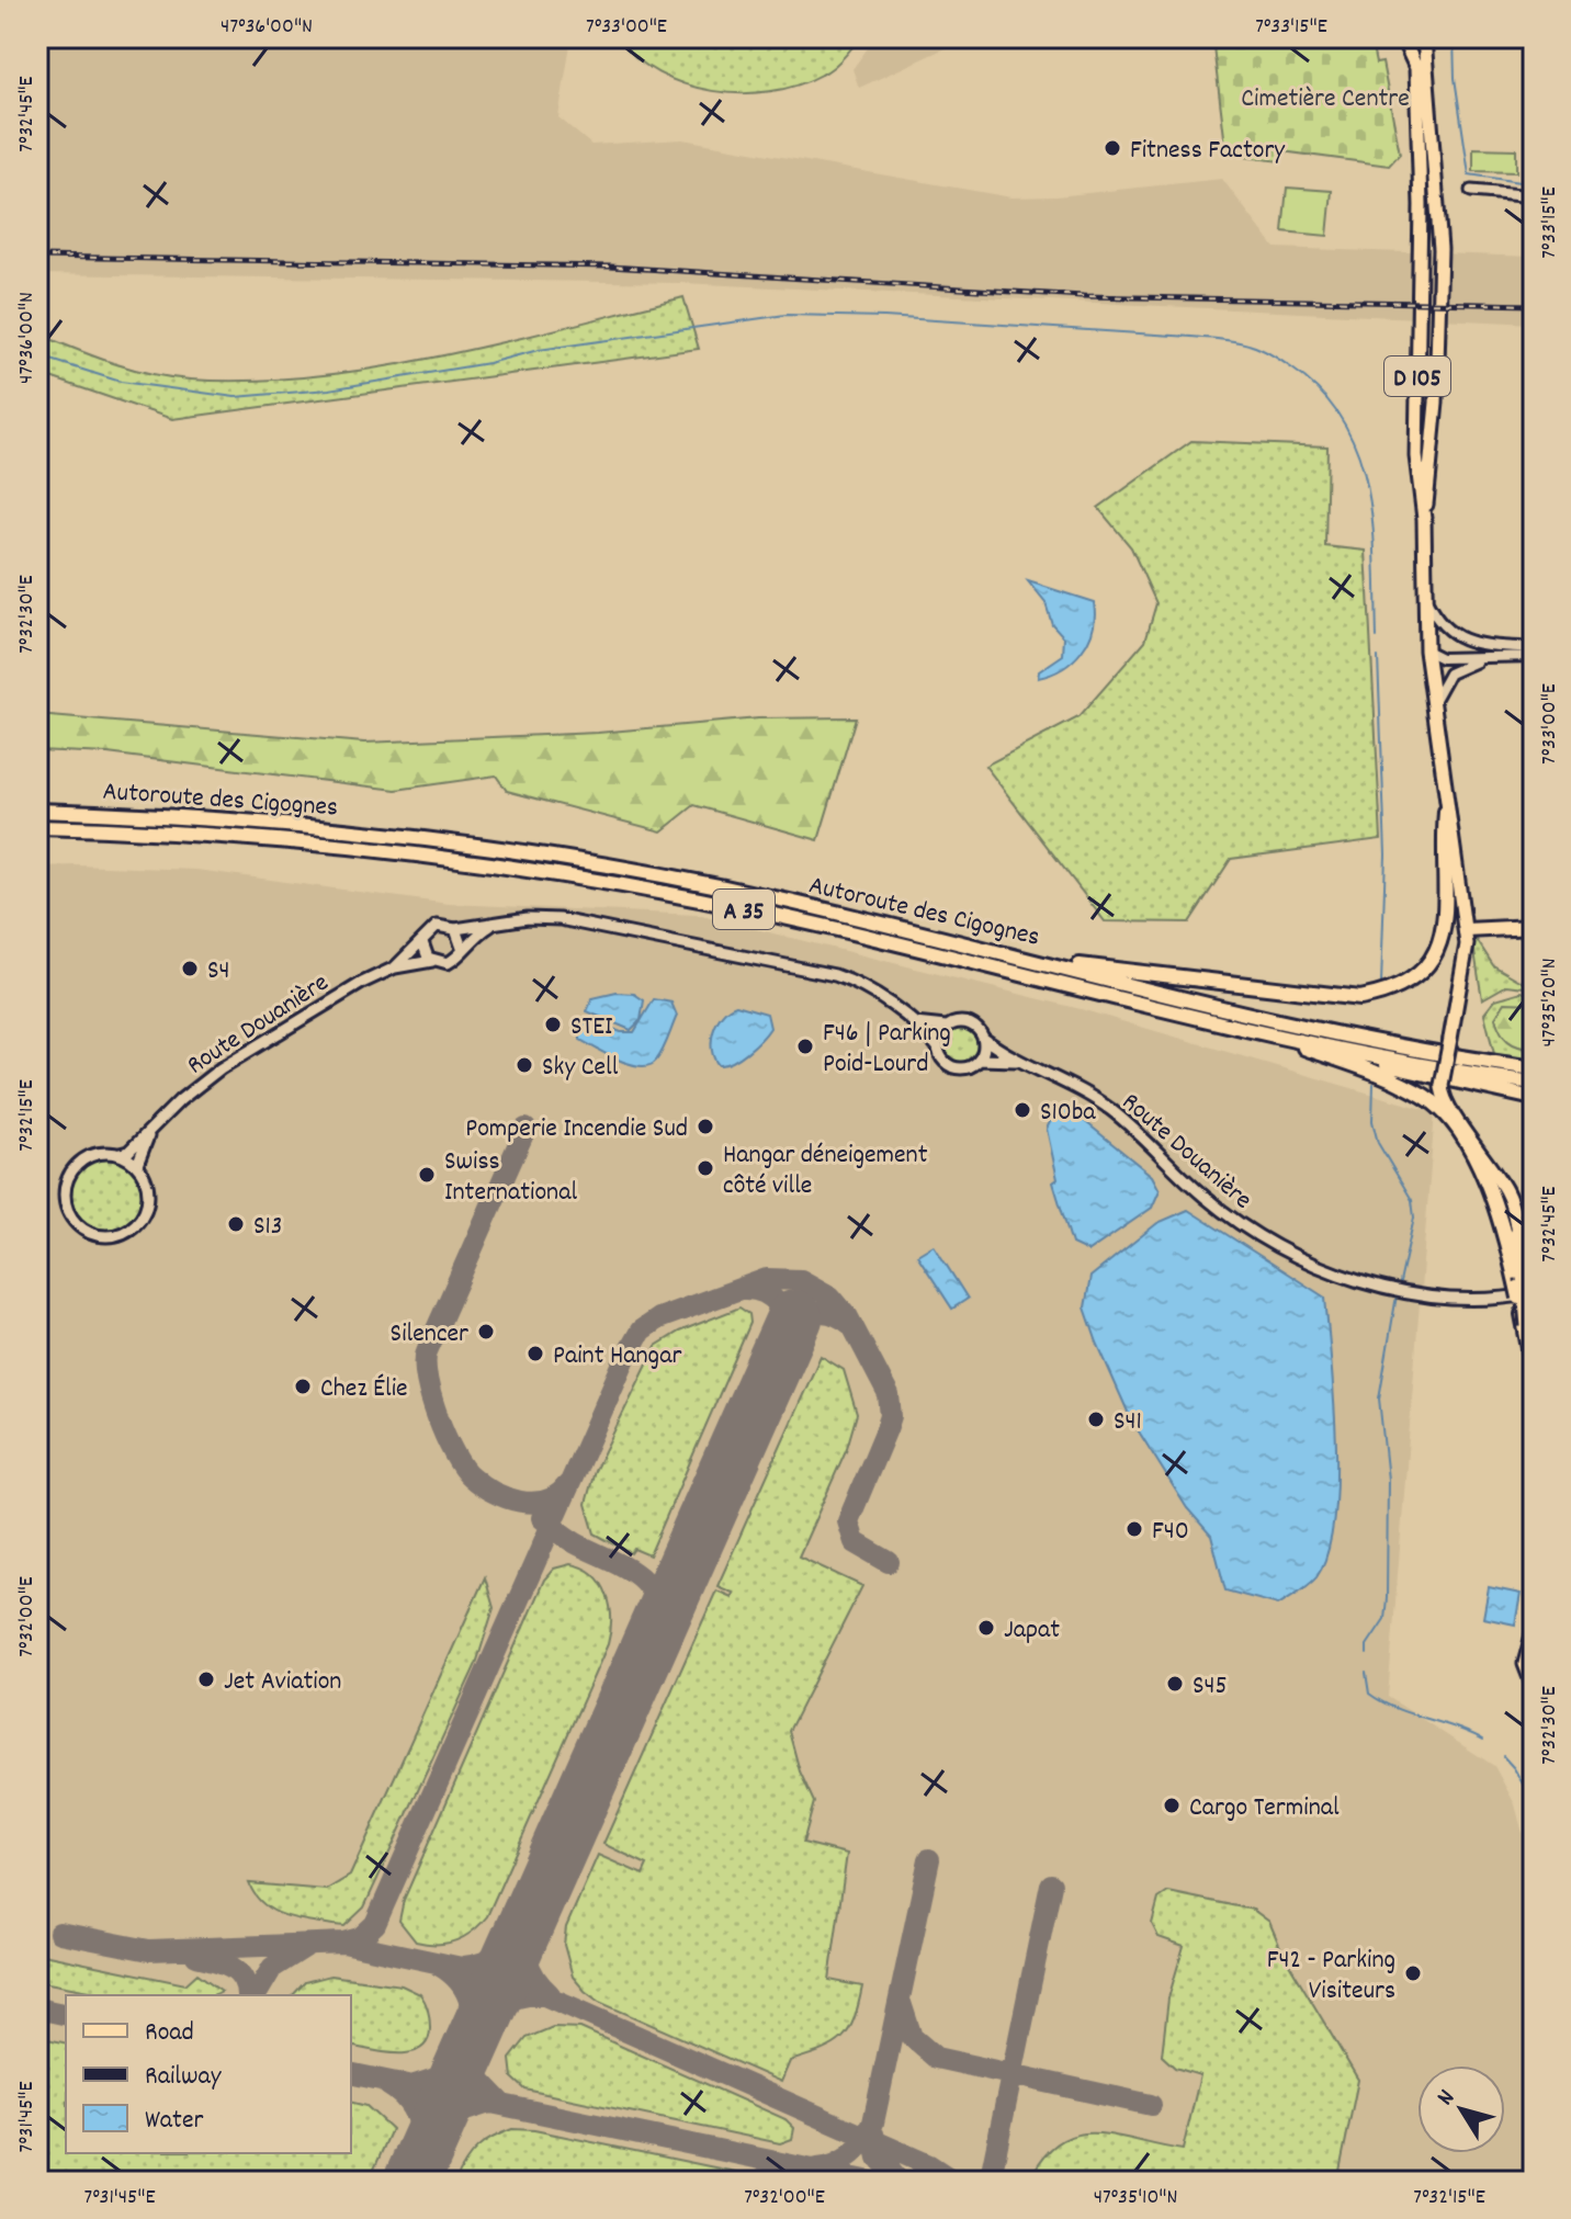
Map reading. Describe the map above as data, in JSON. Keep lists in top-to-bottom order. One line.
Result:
{"streets":{"highway":["Autoroute des Cigognes","A 35"],"main road":["D 105","Route Douanière"]},"parks":["Cimetière Centre"],"places":["Fitness Factory","S4","STEI","F46 | Parking Poid-Lourd","Sky Cell","S10ba","Pomperie Incendie Sud","Hangar déneigement côté ville","Swiss International","S13","Silencer","Paint Hangar","Chez Élie","S41","F40","Japat","Jet Aviation","S45","Cargo Terminal","F42 - Parking Visiteurs"],"legend":["Road","Railway","Water"],"north":"top left","coordinates":["47°36'00\"N","7°33'00\"E","7°33'15\"E","7°32'45\"E","7°32'30\"E","47°35'20\"N","7°32'15\"E","7°32'00\"E","7°31'45\"E","47°35'10\"N"]}
